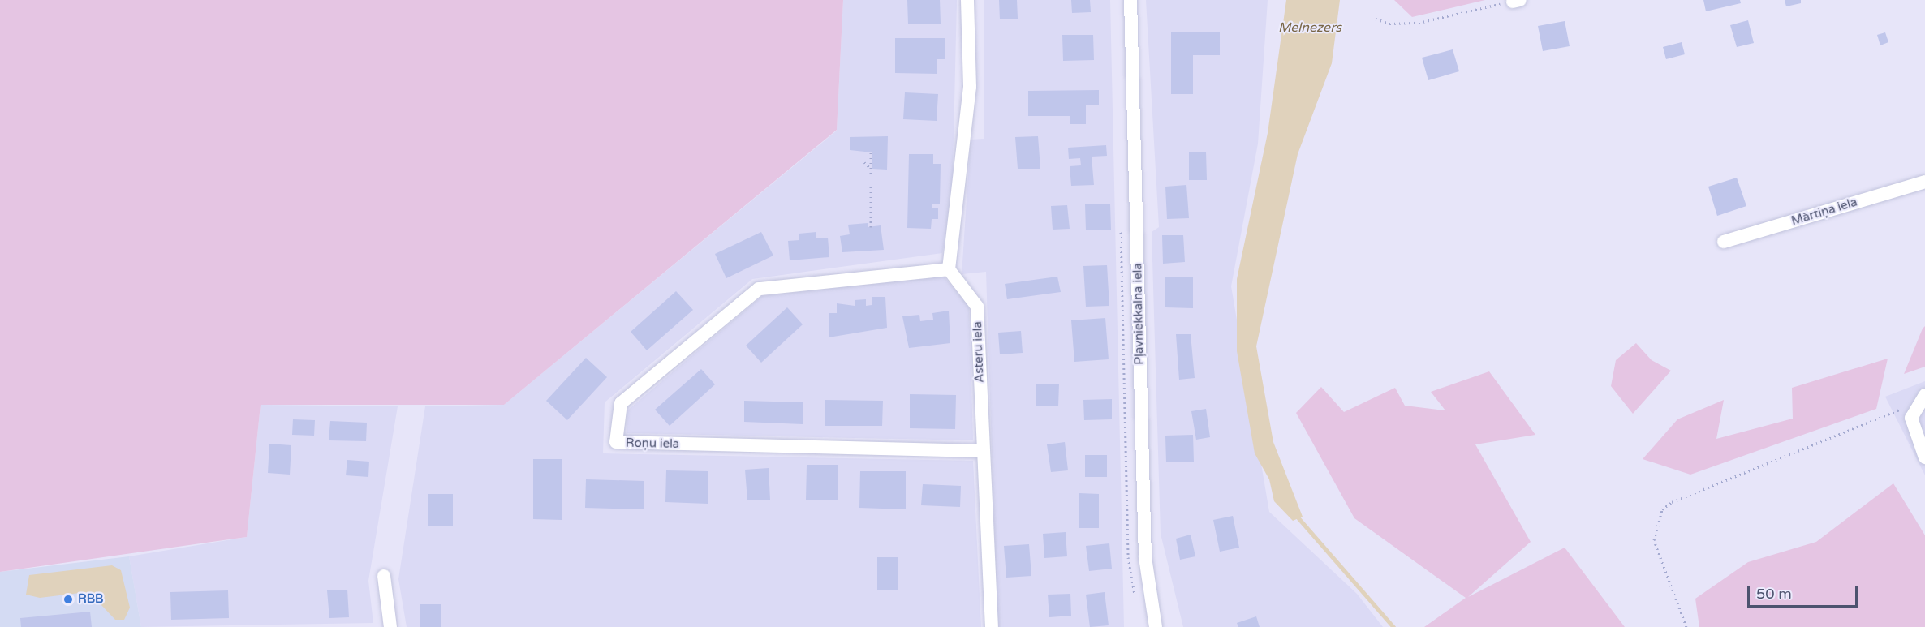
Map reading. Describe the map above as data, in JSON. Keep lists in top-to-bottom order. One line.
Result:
{"streets":{"street":["Mārtiņa iela","Pļavniekkalna iela","Asteru iela","Roņu iela"]},"crossings":[["Asteru iela","Roņu iela"]],"water":["Melnezers"],"places":["RBB"],"scale_bar":"50 m"}
